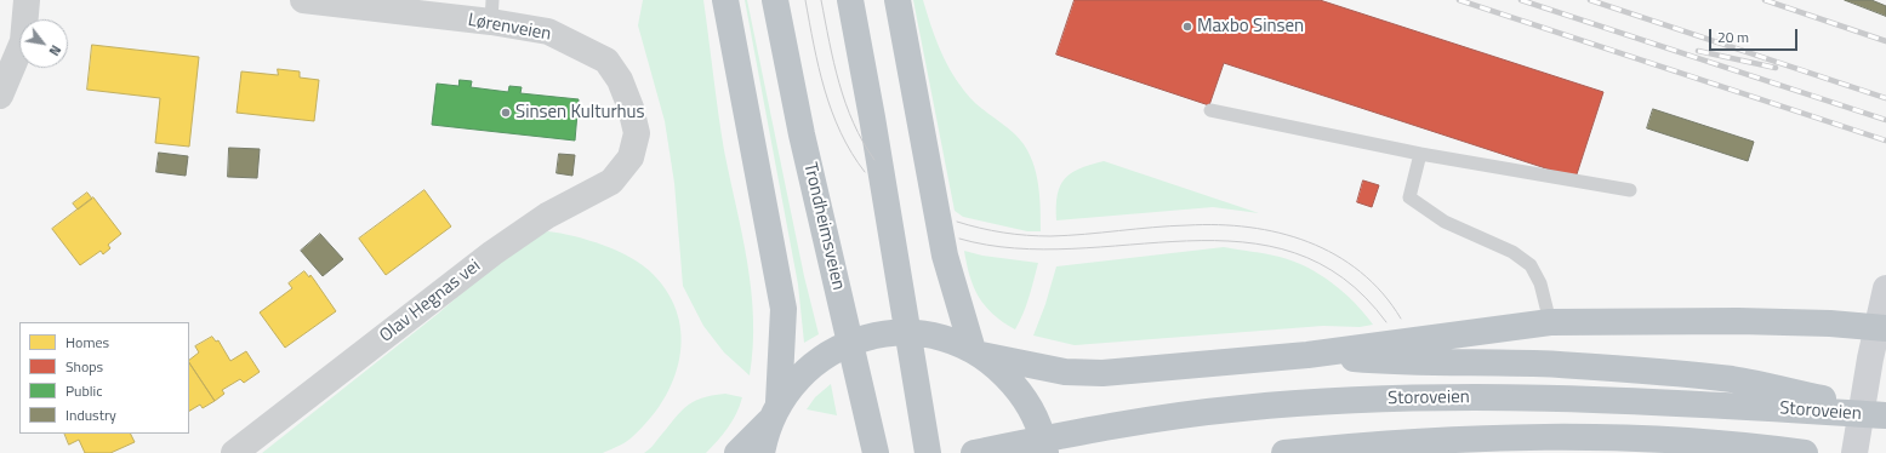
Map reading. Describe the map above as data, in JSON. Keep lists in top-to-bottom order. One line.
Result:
{"streets":{"highway":["Trondheimsveien","Storoveien"],"street":["Lørenveien","Olav Hegnas vei"]},"crossings":[["Lørenveien","Olav Hegnas vei"]],"places":["Maxbo Sinsen","Sinsen Kulturhus"],"legend":["Homes","Shops","Public","Industry"],"scale_bar":"20 m","north":"bottom right"}
